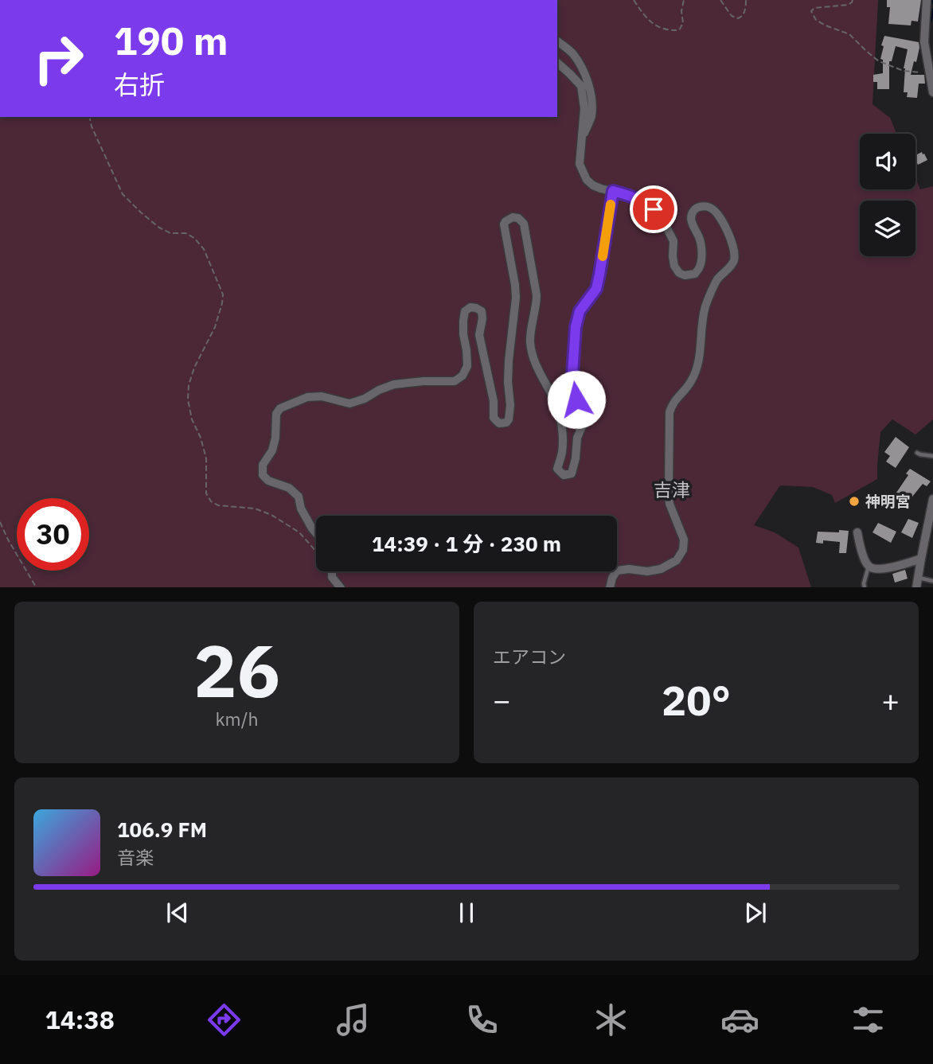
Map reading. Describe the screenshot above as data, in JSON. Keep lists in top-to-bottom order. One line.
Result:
{"districts":["吉津"],"places":["神明宮"],"page":{"turn":["190 m","右折"],"limit":"30","trip":"14:39 · 1 分 · 230 m","tile":[["26","km/h"],"エアコン"],"heat":["−","20°","+"],"song":["106.9 FM","音楽"],"tabs":"14:38"}}
